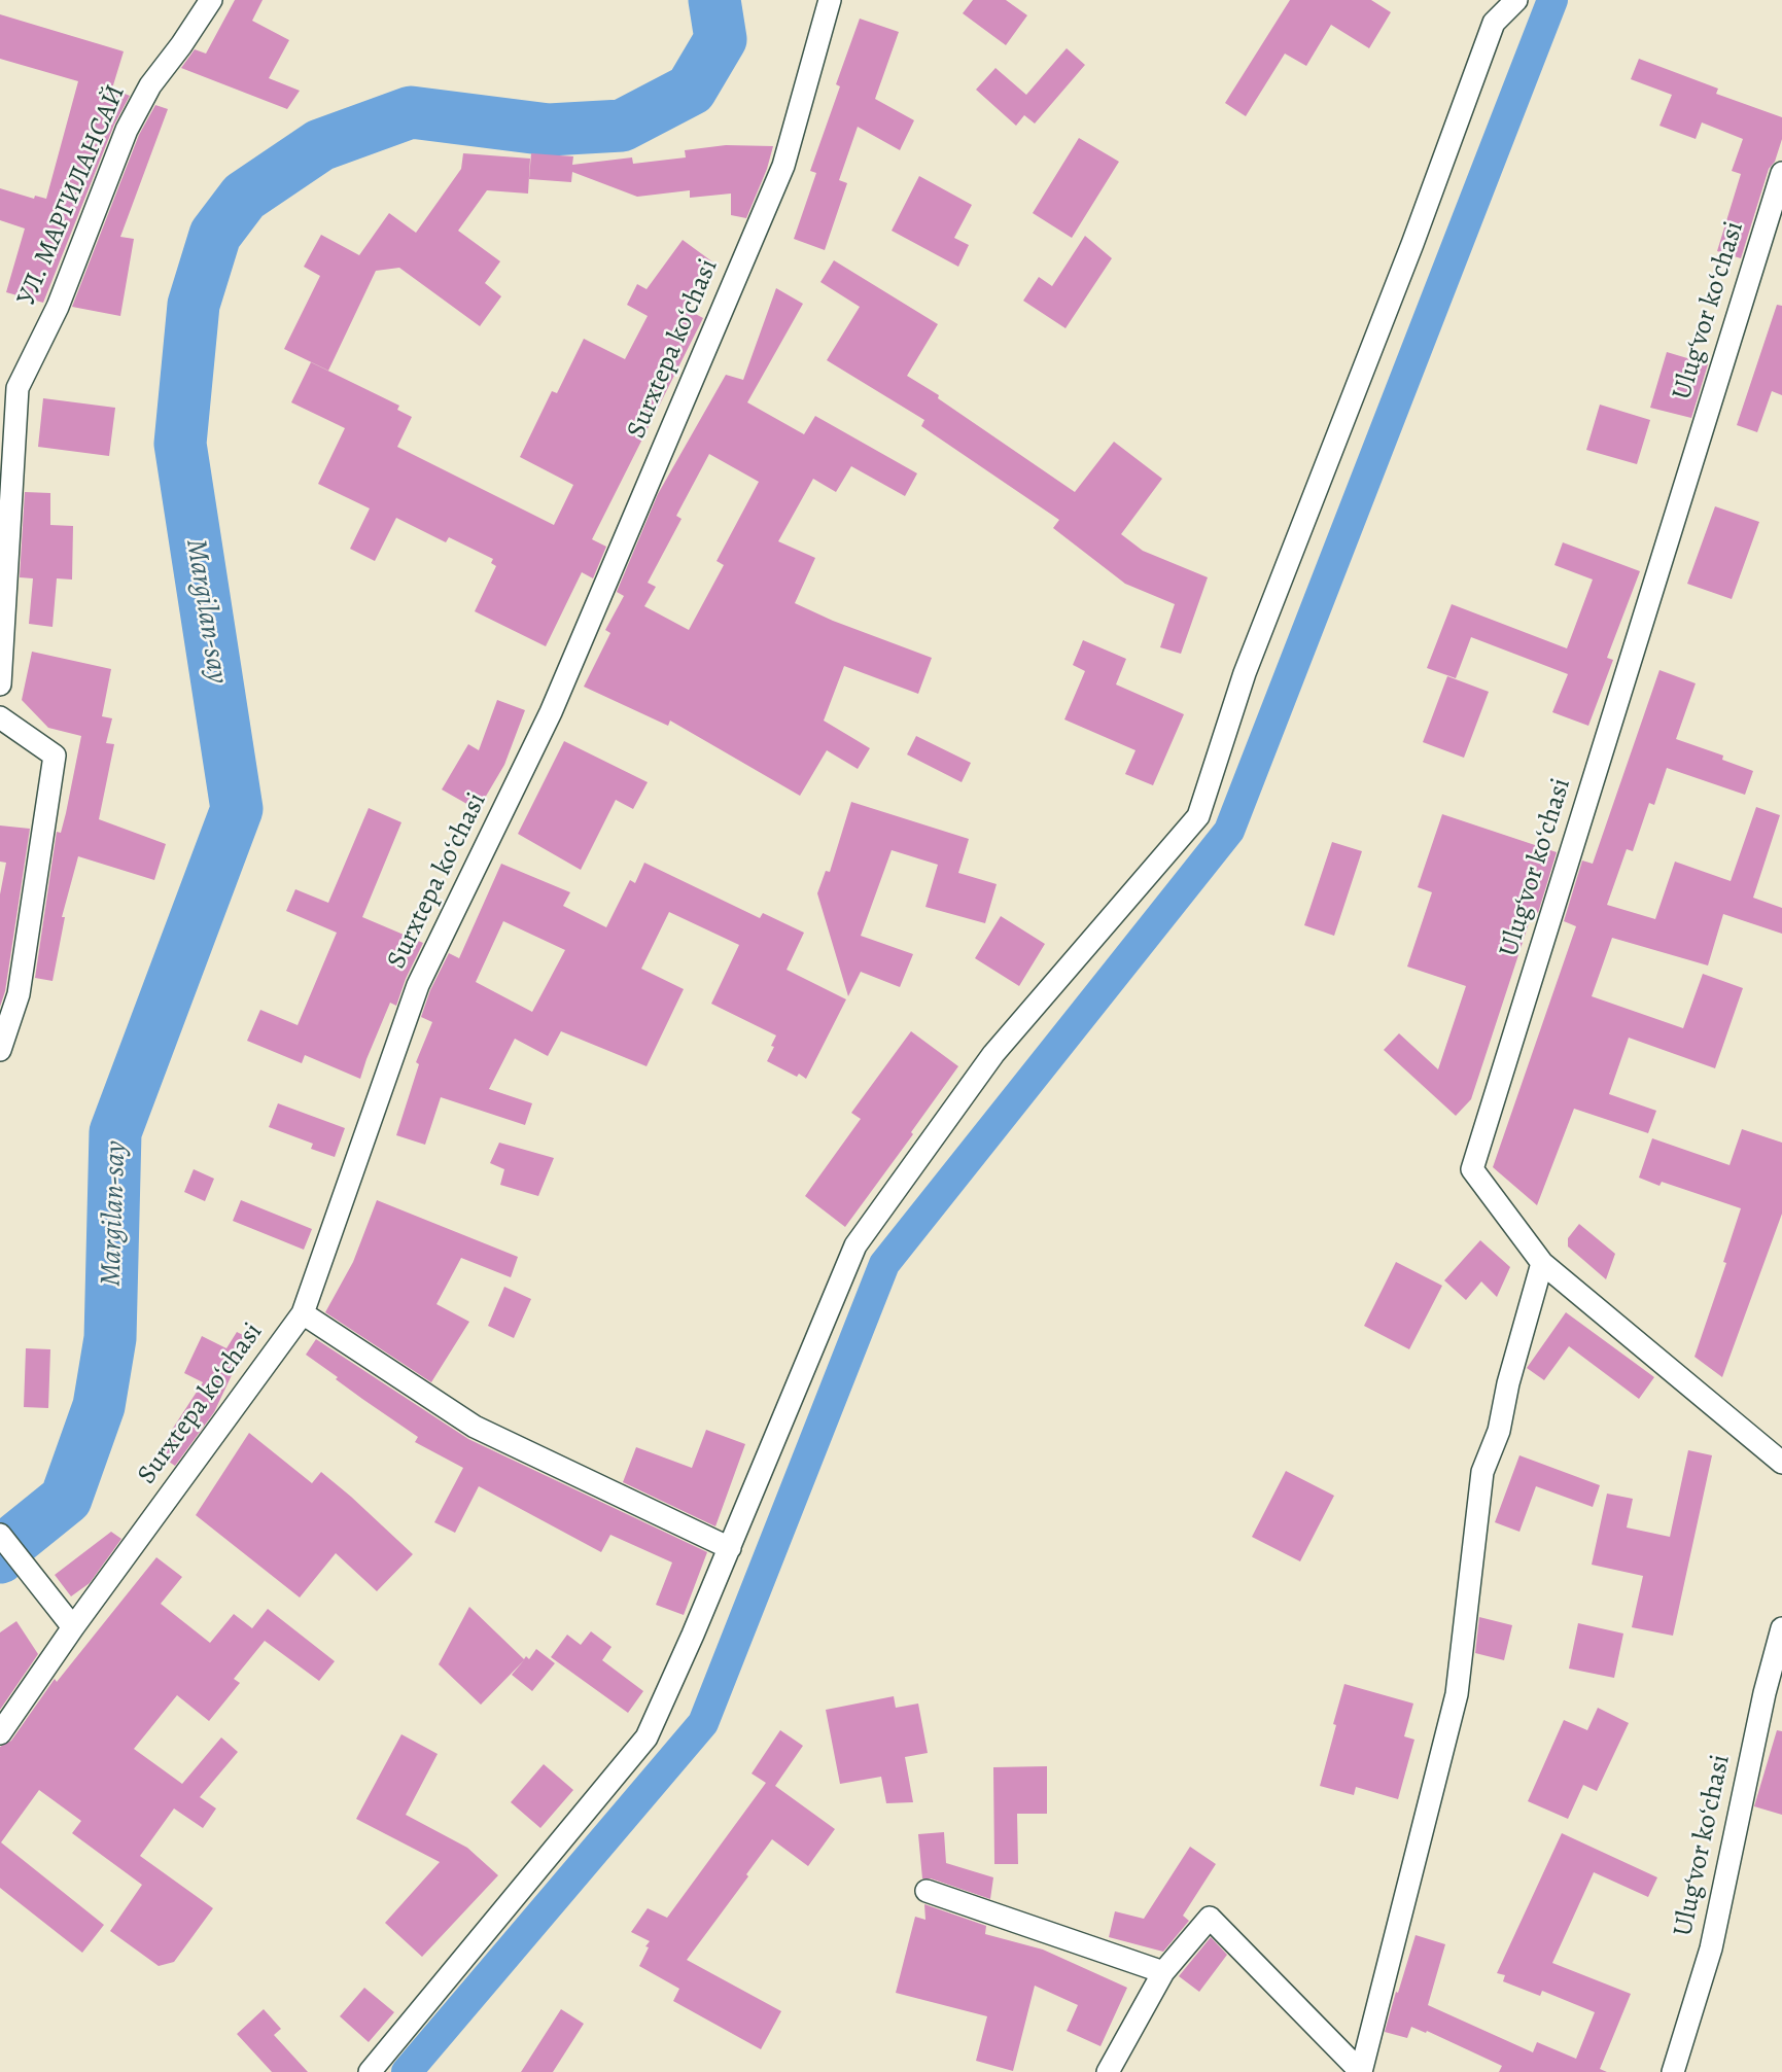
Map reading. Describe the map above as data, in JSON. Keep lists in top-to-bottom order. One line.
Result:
{"streets":{"street":["УЛ. МАРГИЛАНСАЙ","Ulugʻvor koʻchasi","Surxtepa koʻchasi"]},"water":["Margilan-say"]}
